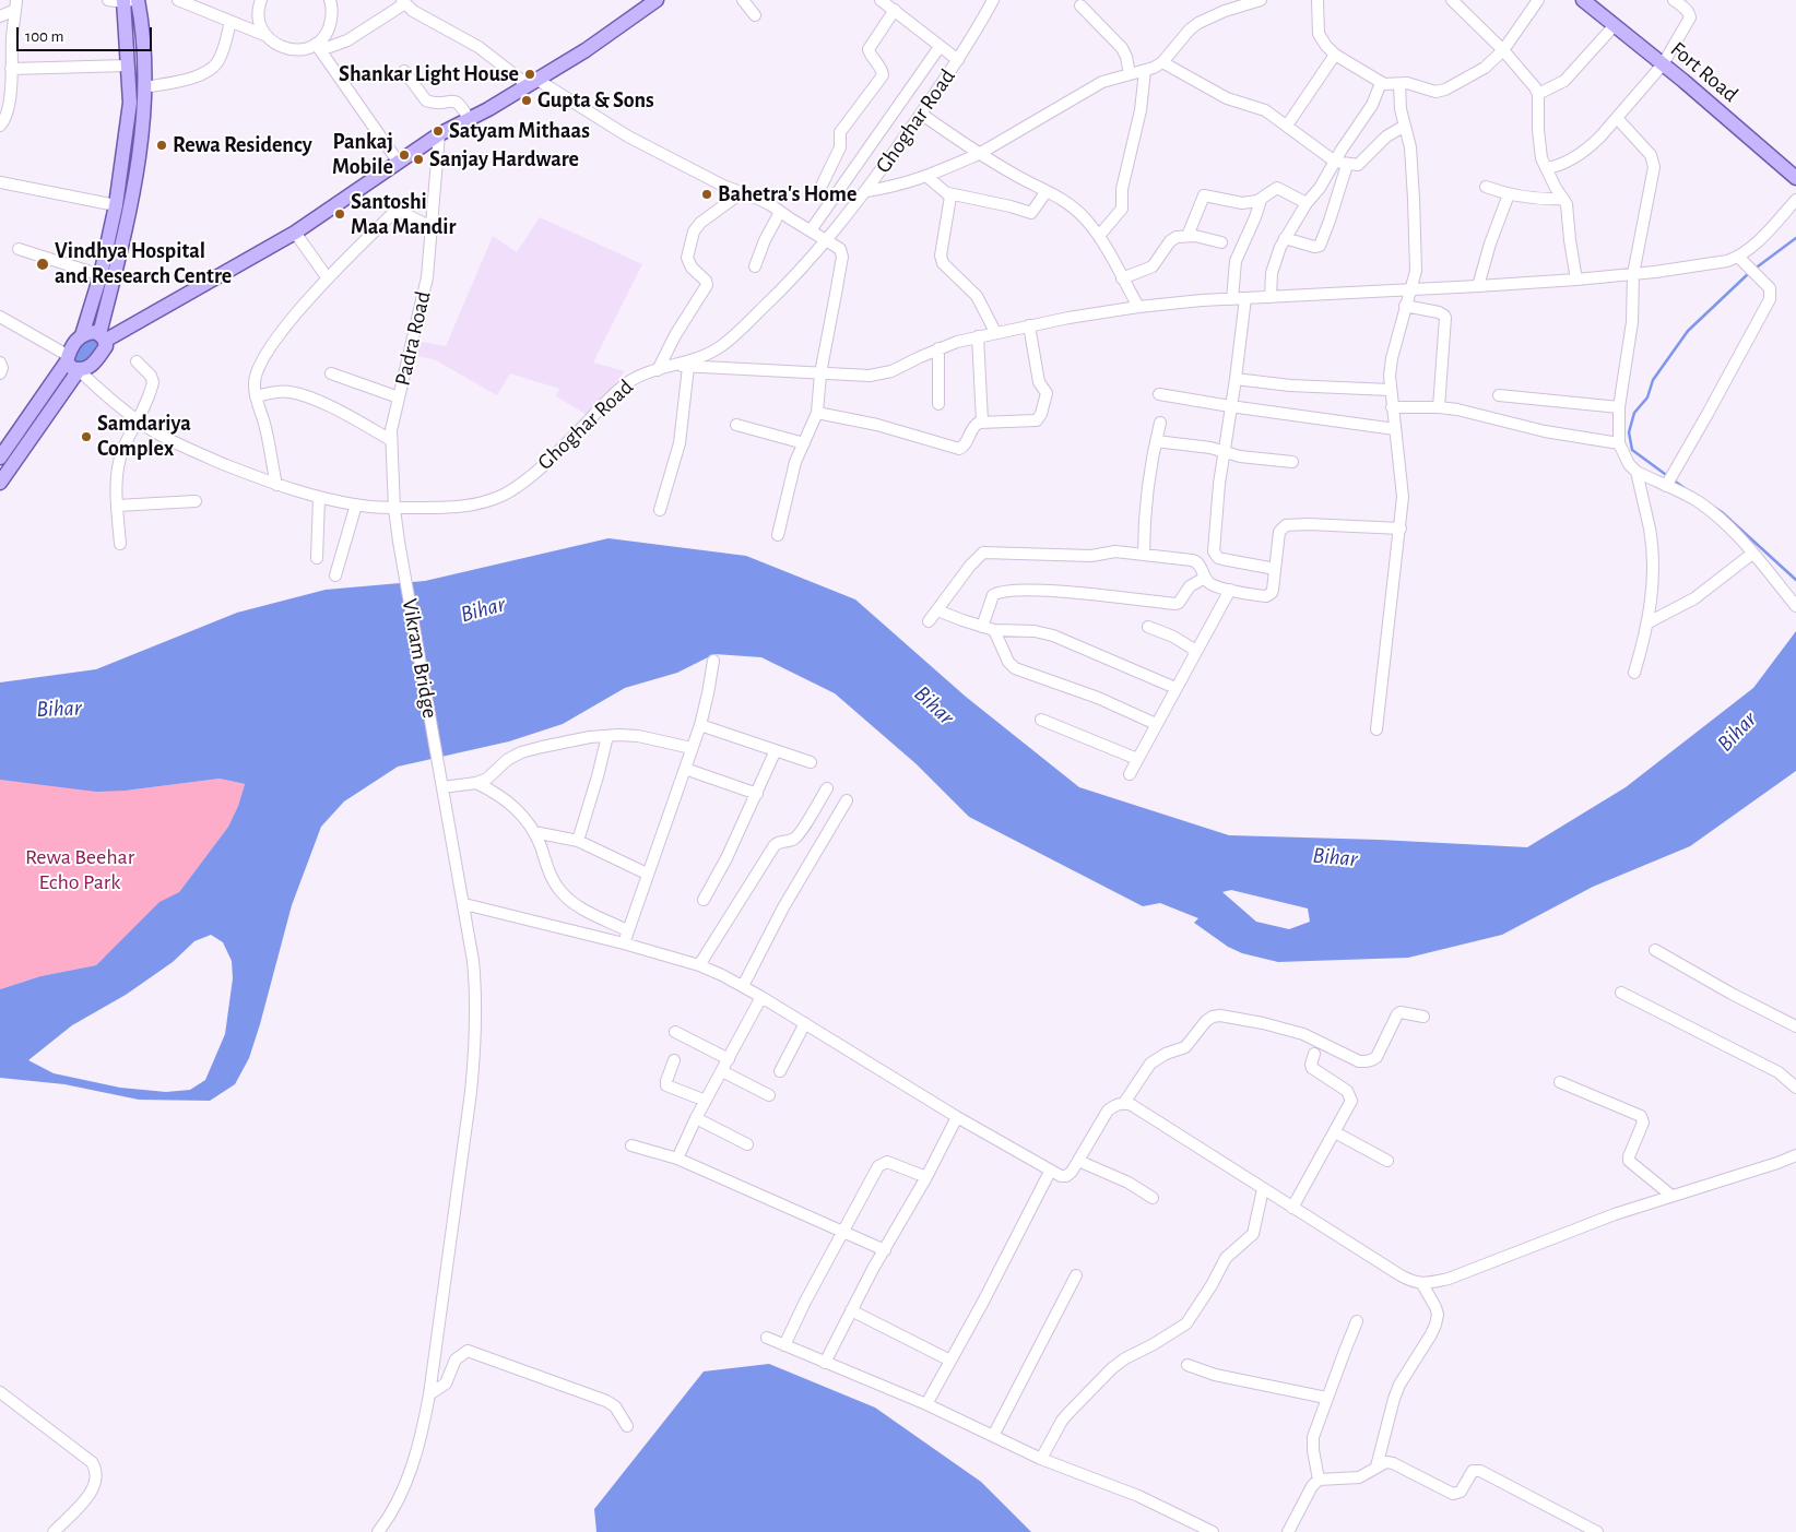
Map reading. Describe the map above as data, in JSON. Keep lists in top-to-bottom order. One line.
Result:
{"streets":{"main road":["Fort Road"],"street":["Ghoghar Road","Padra Road","Vikram Bridge"]},"crossings":[["Ghoghar Road","Padra Road"],["Padra Road","Vikram Bridge"]],"water":["Bihar"],"parks":["Rewa Beehar Echo Park"],"places":["Shankar Light House","Gupta & Sons","Satyam Mithaas","Rewa Residency","Pankaj Mobile","Sanjay Hardware","Bahetra's Home","Santoshi Maa Mandir","Vindhya Hospital and Research Centre","Samdariya Complex"],"scale_bar":"100 m"}
